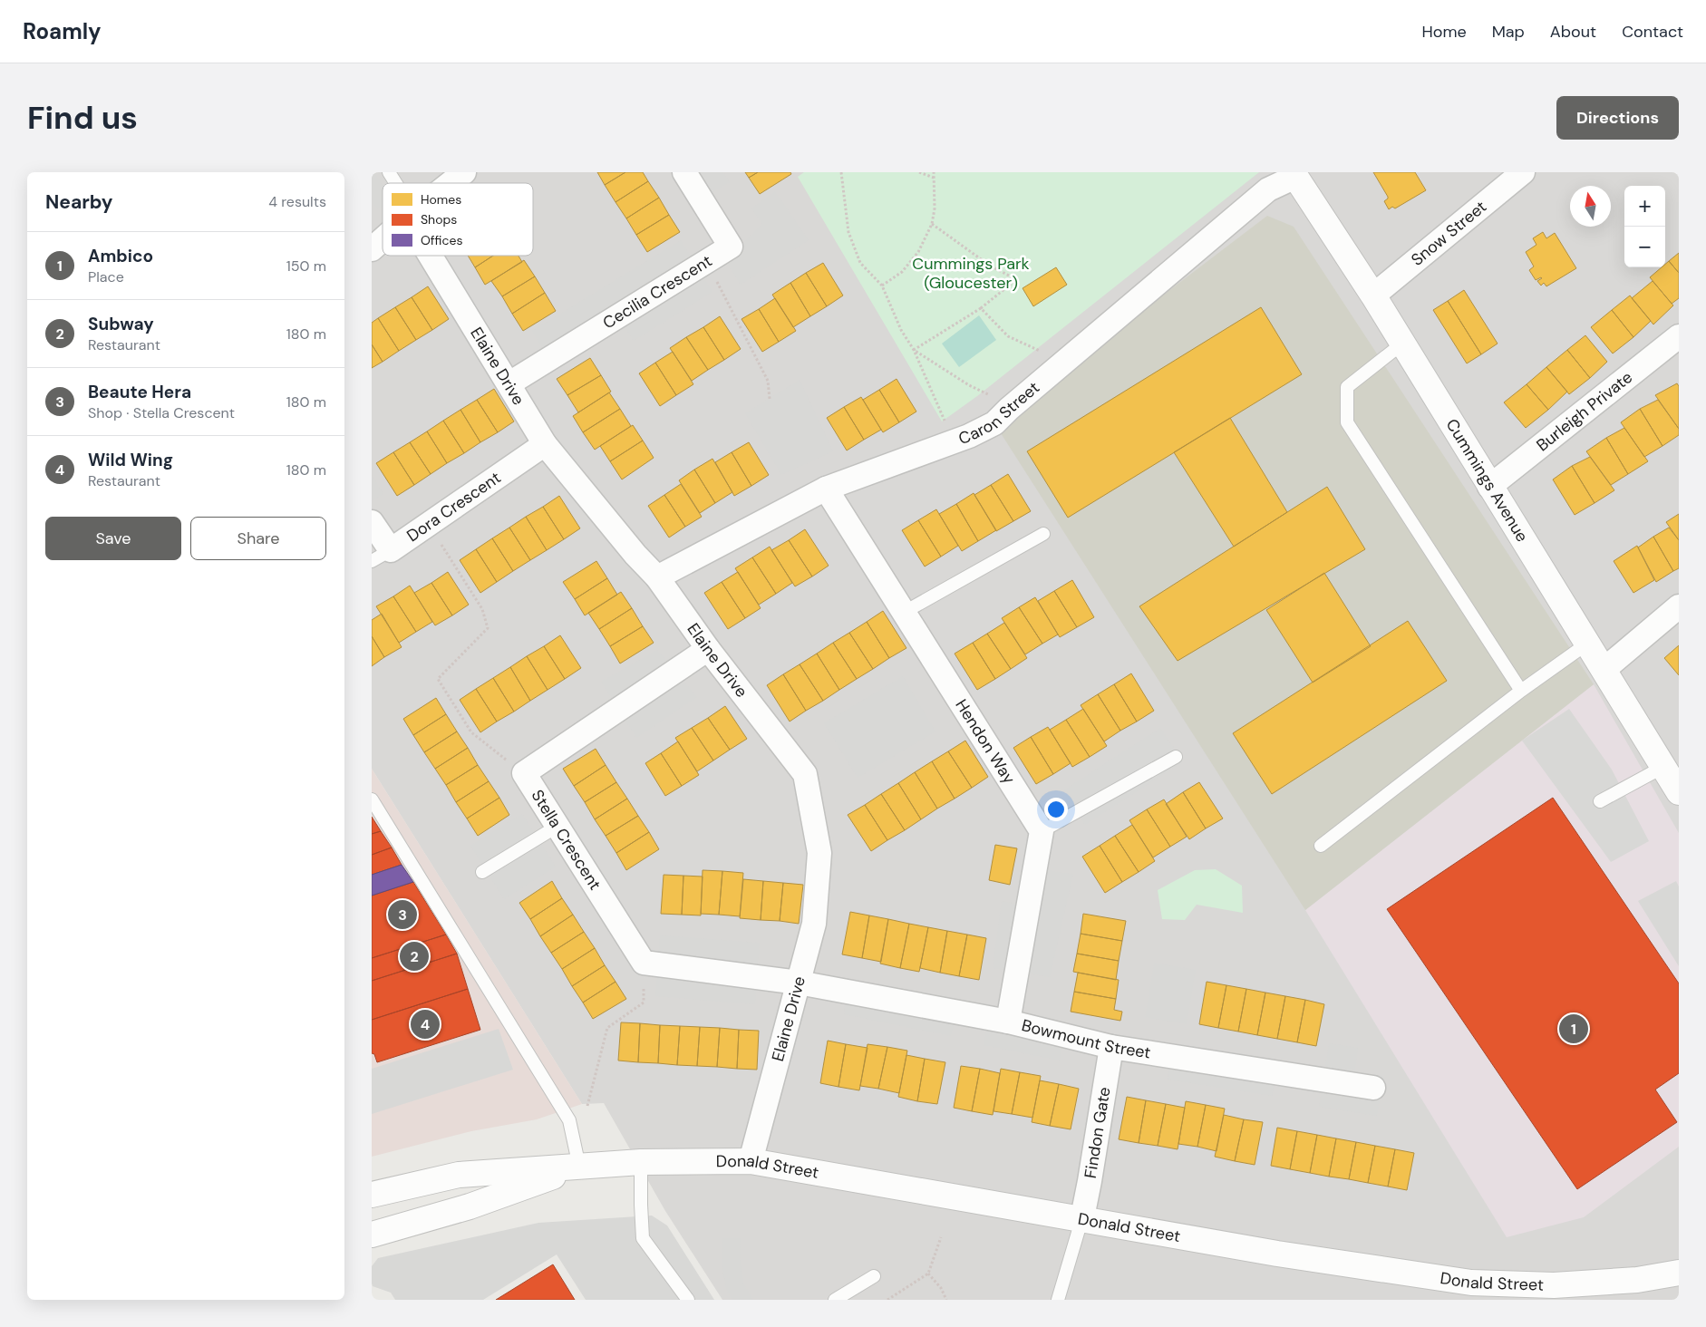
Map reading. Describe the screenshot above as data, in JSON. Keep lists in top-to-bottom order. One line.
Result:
{"streets":{"street":["Snow Street","Cecilia Crescent","Elaine Drive","Caron Street","Burleigh Private","Cummings Avenue","Dora Crescent","Hendon Way","Stella Crescent","Bowmount Street","Findon Gate","Donald Street"]},"crossings":[["Snow Street","Cummings Avenue"],["Cecilia Crescent","Elaine Drive"],["Elaine Drive","Caron Street"],["Elaine Drive","Dora Crescent"],["Elaine Drive","Stella Crescent"],["Elaine Drive","Bowmount Street"],["Elaine Drive","Donald Street"],["Caron Street","Cummings Avenue"],["Caron Street","Hendon Way"],["Burleigh Private","Cummings Avenue"],["Bowmount Street","Findon Gate"],["Findon Gate","Donald Street"]],"parks":["Cummings Park (Gloucester)"],"legend":["Homes","Shops","Offices"],"north":"top","page":{"header":"Roamly","nav":["Home","Map","About","Contact"],"buttons":["Directions",["Save","Share"]],"title":"Find us","heading":["Nearby","4 results"],"map_buttons":["+","−"],"list":[{"mark":"1","name":"Ambico","note":"Place","value":"150 m"},{"mark":"2","name":"Subway","note":"Restaurant","value":"180 m"},{"mark":"3","name":"Beaute Hera","note":"Shop · Stella Crescent","value":"180 m"},{"mark":"4","name":"Wild Wing","note":"Restaurant","value":"180 m"}],"pins":["3","2","4","1"]}}
